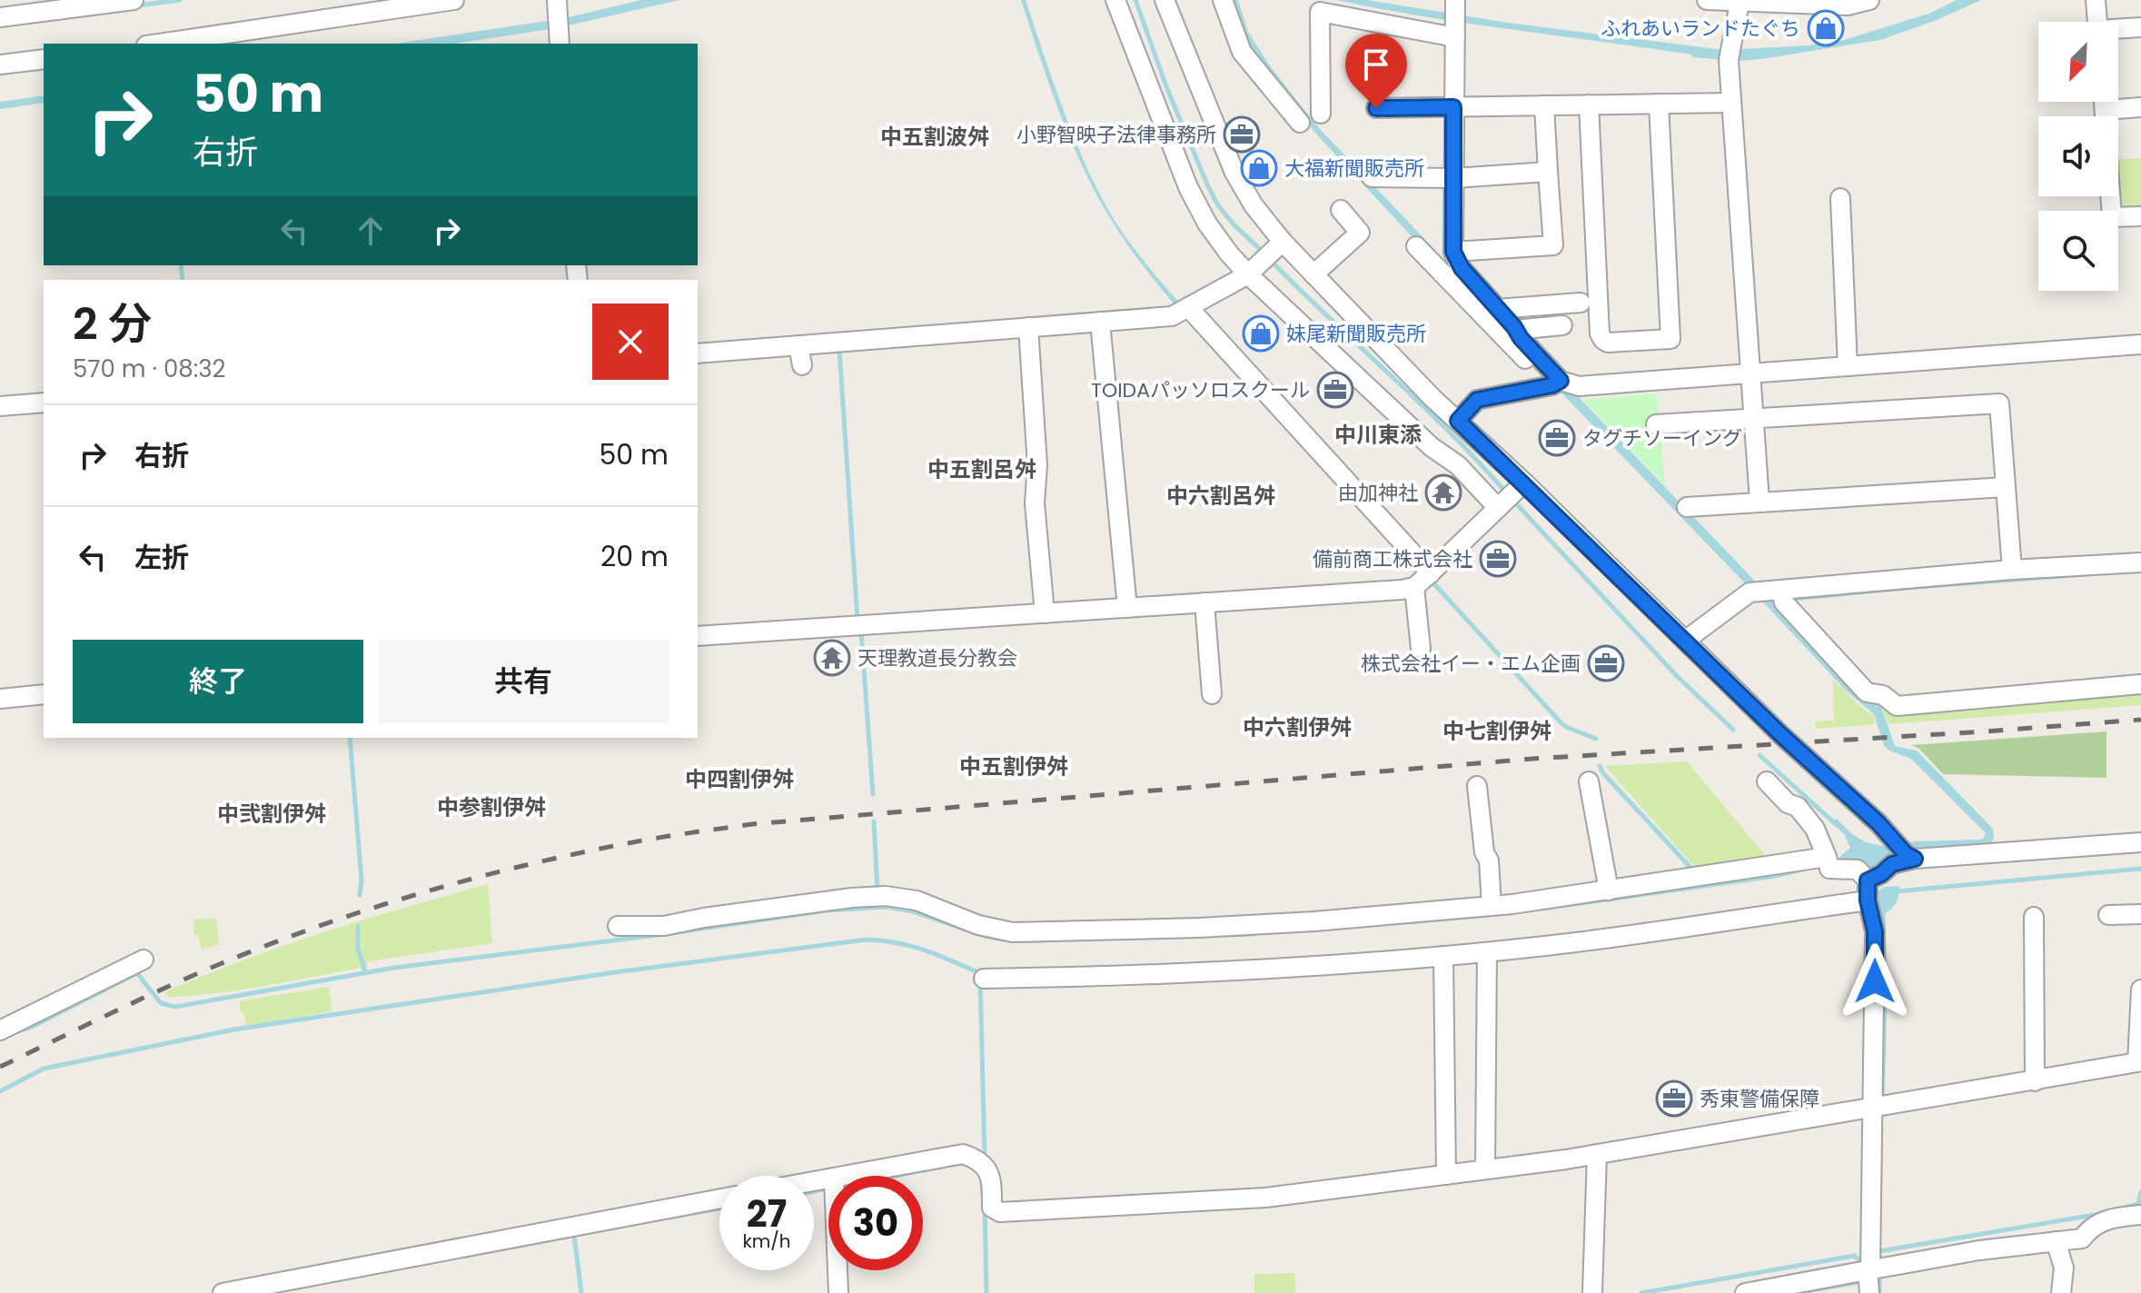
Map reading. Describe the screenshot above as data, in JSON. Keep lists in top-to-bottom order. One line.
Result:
{"districts":["中五割波舛","中川東添","中五割呂舛","中六割呂舛","中六割伊舛","中七割伊舛","中五割伊舛","中四割伊舛","中参割伊舛","中弐割伊舛"],"places":{"shop":["ふれあいランドたぐち","大福新聞販売所","妹尾新聞販売所"],"office":["小野智映子法律事務所","TOIDAパッソロスクール","タグチソーイング","備前商工株式会社","株式会社イー・エム企画","秀東警備保障"],"temple":["由加神社","天理教道長分教会"]},"north":"bottom left","page":{"turn":["50 m","右折"],"heading":["2 分","570 m · 08:32"],"list":[{"name":"右折","value":"50 m"},{"name":"左折","value":"20 m"}],"buttons":["終了","共有"],"speed":"27 km/h","limit":"30"}}
